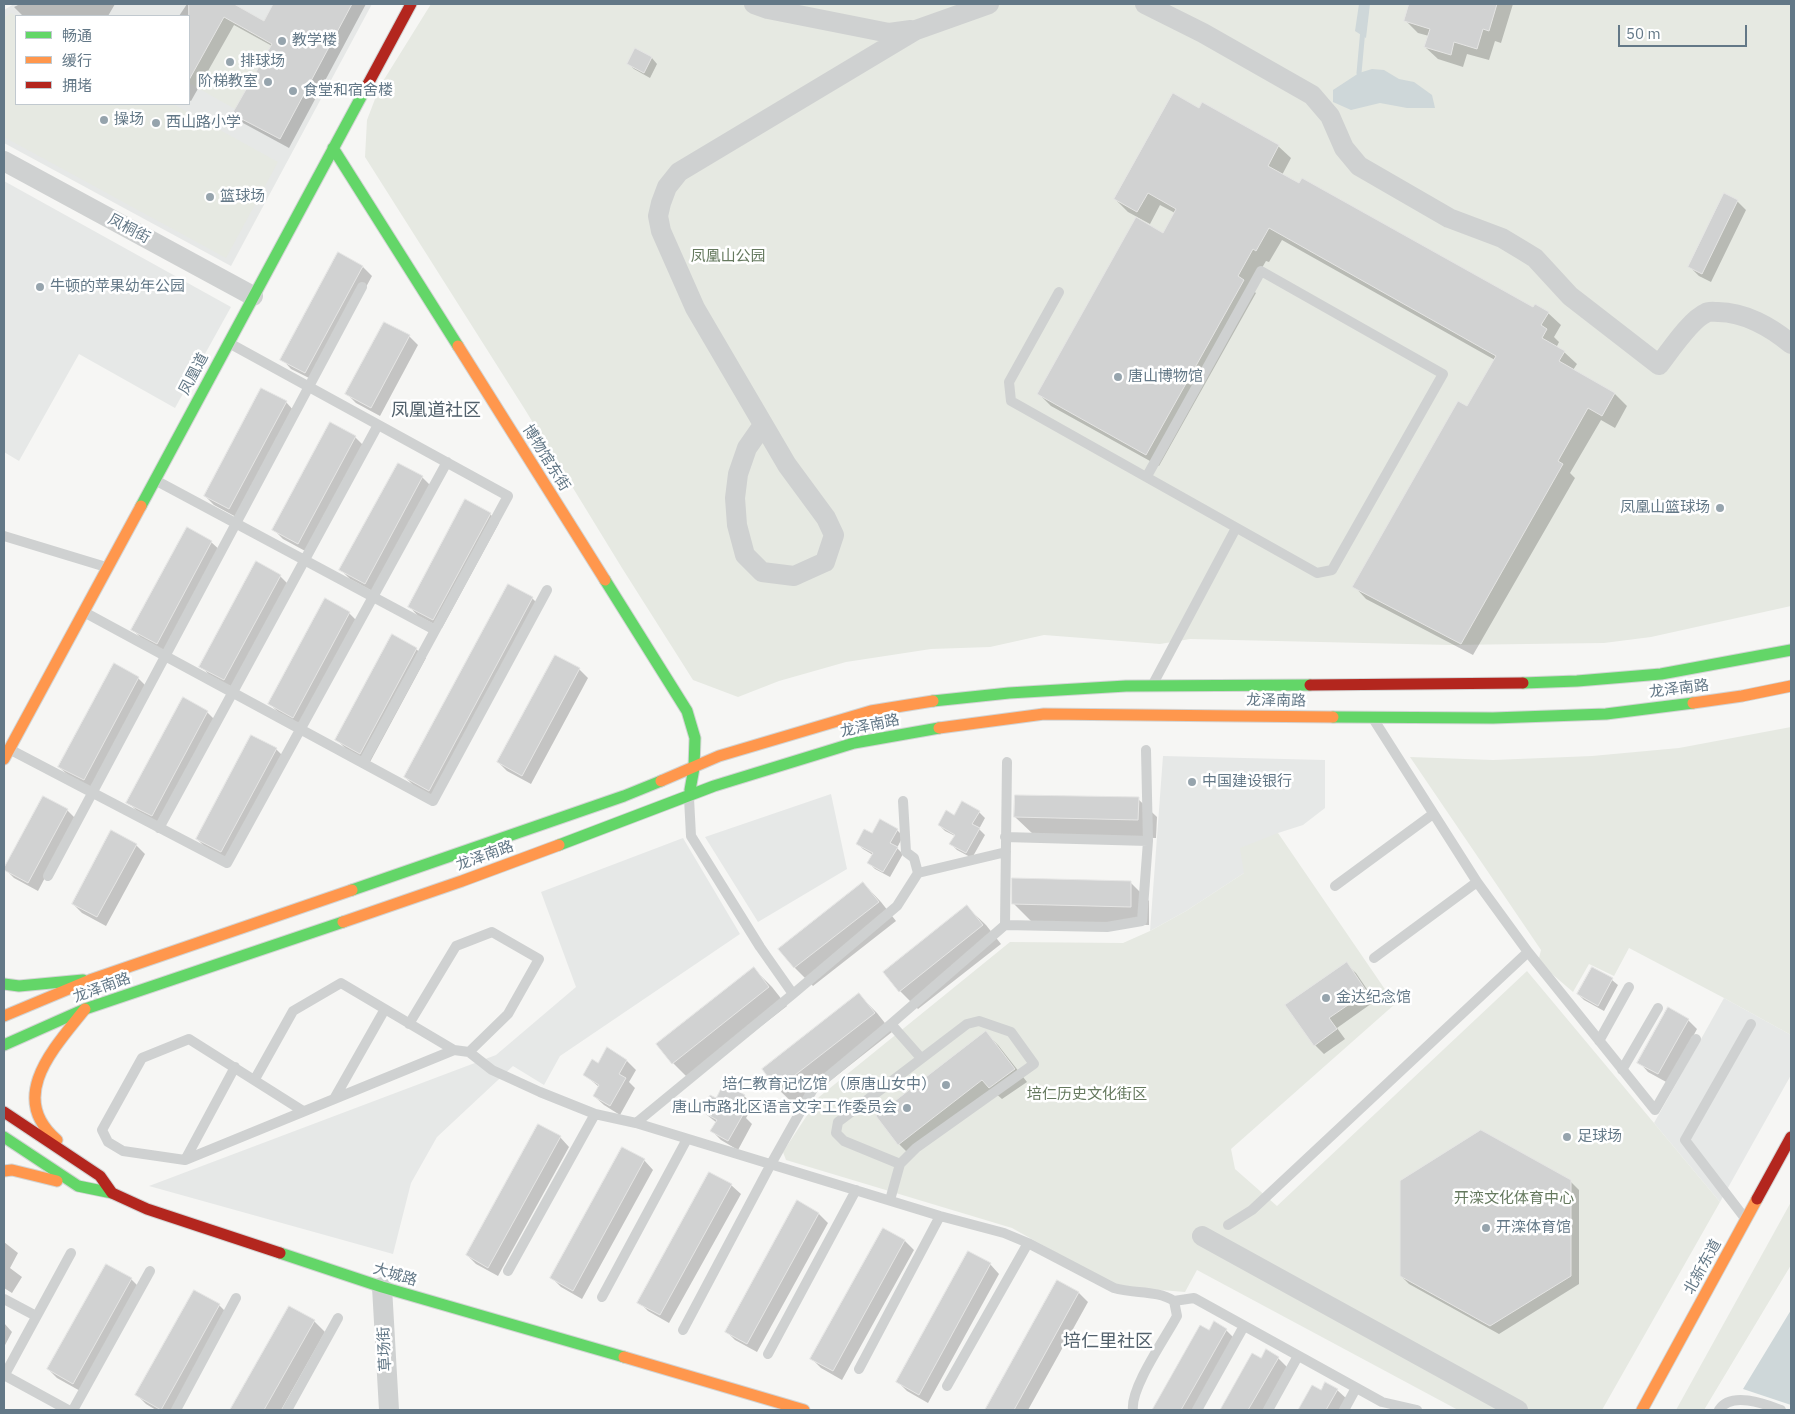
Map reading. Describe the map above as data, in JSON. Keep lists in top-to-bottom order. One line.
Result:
{"streets":{"main road":["凤凰道","博物馆东街","龙泽南路","北新东道","大城路"],"street":["凤桐街","草场街"]},"crossings":[["凤桐街","凤凰道"],["凤凰道","博物馆东街"],["博物馆东街","龙泽南路"],["大城路","草场街"]],"districts":["凤凰道社区","培仁里社区"],"parks":["凤凰山公园","培仁历史文化街区","开滦文化体育中心"],"places":["教学楼","排球场","阶梯教室","食堂和宿舍楼","操场","西山路小学","篮球场","牛顿的苹果幼年公园","唐山博物馆","凤凰山篮球场","中国建设银行","金达纪念馆","培仁教育记忆馆 （原唐山女中）","唐山市路北区语言文字工作委员会","足球场","开滦体育馆"],"legend":["畅通","缓行","拥堵"],"scale_bar":"50 m"}
